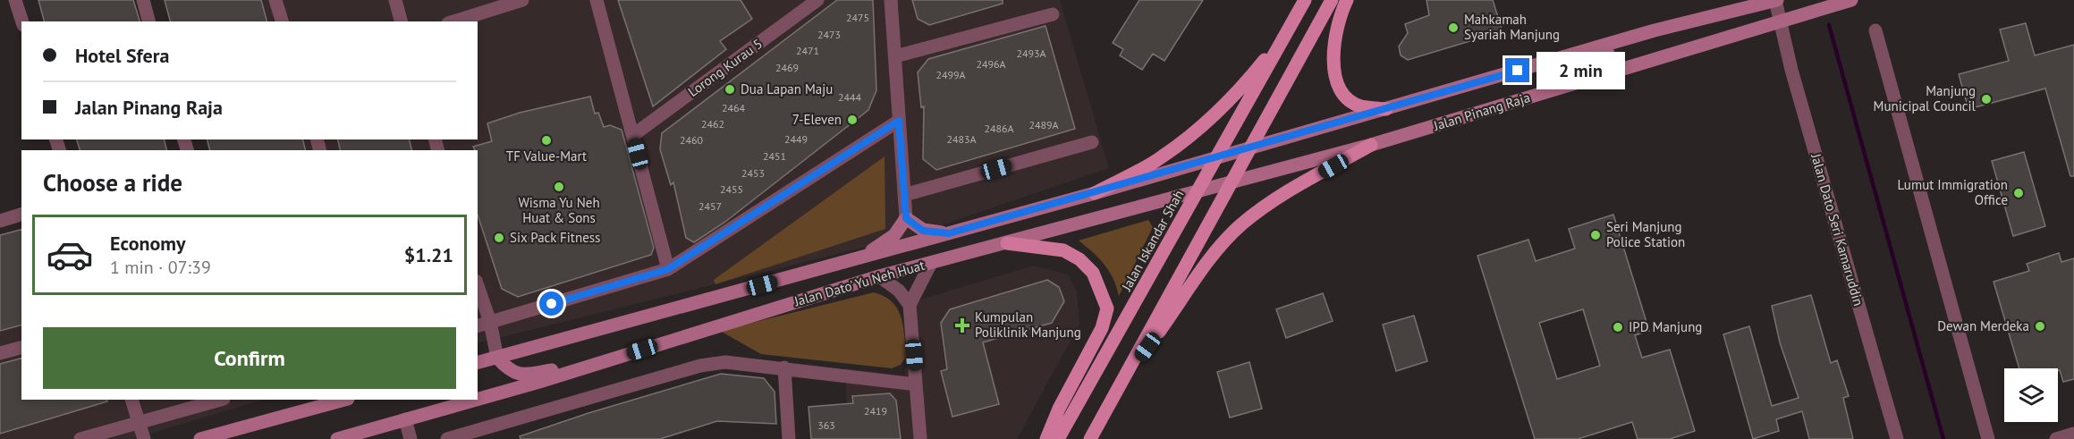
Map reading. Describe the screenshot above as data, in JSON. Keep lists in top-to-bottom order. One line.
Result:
{"streets":{"main road":["Jalan Pinang Raja","Jalan Iskandar Shah","Jalan Dato' Yu Neh Huat"],"street":["Lorong Kurau 5","Jalan Dato Seri Kamaruddin"]},"crossings":[["Jalan Pinang Raja","Jalan Dato Seri Kamaruddin"],["Jalan Pinang Raja","Jalan Iskandar Shah"],["Jalan Pinang Raja","Jalan Dato' Yu Neh Huat"],["Jalan Iskandar Shah","Jalan Dato' Yu Neh Huat"]],"places":{"other":["Mahkamah Syariah Manjung","Dua Lapan Maju","Manjung Municipal Council","7-Eleven","TF Value-Mart","Wisma Yu Neh Huat & Sons","Lumut Immigration Office","Seri Manjung Police Station","Six Pack Fitness","Dewan Merdeka","IPD Manjung"],"health":["Kumpulan Poliklinik Manjung"]},"house_numbers":["2475","2473","2471","2493A","2496A","2469","2499A","2444","2464","2462","2489A","2486A","2449","2483A","2460","2451","2453","2455","2457","2419","363"],"page":{"banner":["Hotel Sfera","Jalan Pinang Raja"],"bubble":"2 min","heading":"Choose a ride","list":[{"name":"Economy","note":"1 min · 07:39","value":"$1.21"}],"buttons":"Confirm"}}
